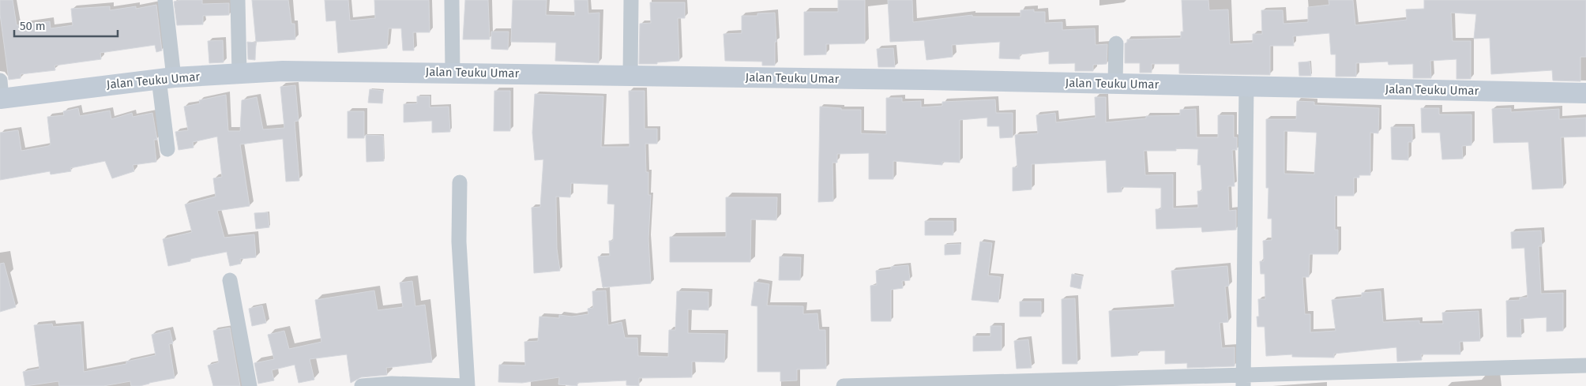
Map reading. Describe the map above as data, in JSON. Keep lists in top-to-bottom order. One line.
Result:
{"streets":{"main road":["Jalan Teuku Umar"]},"scale_bar":"50 m"}
